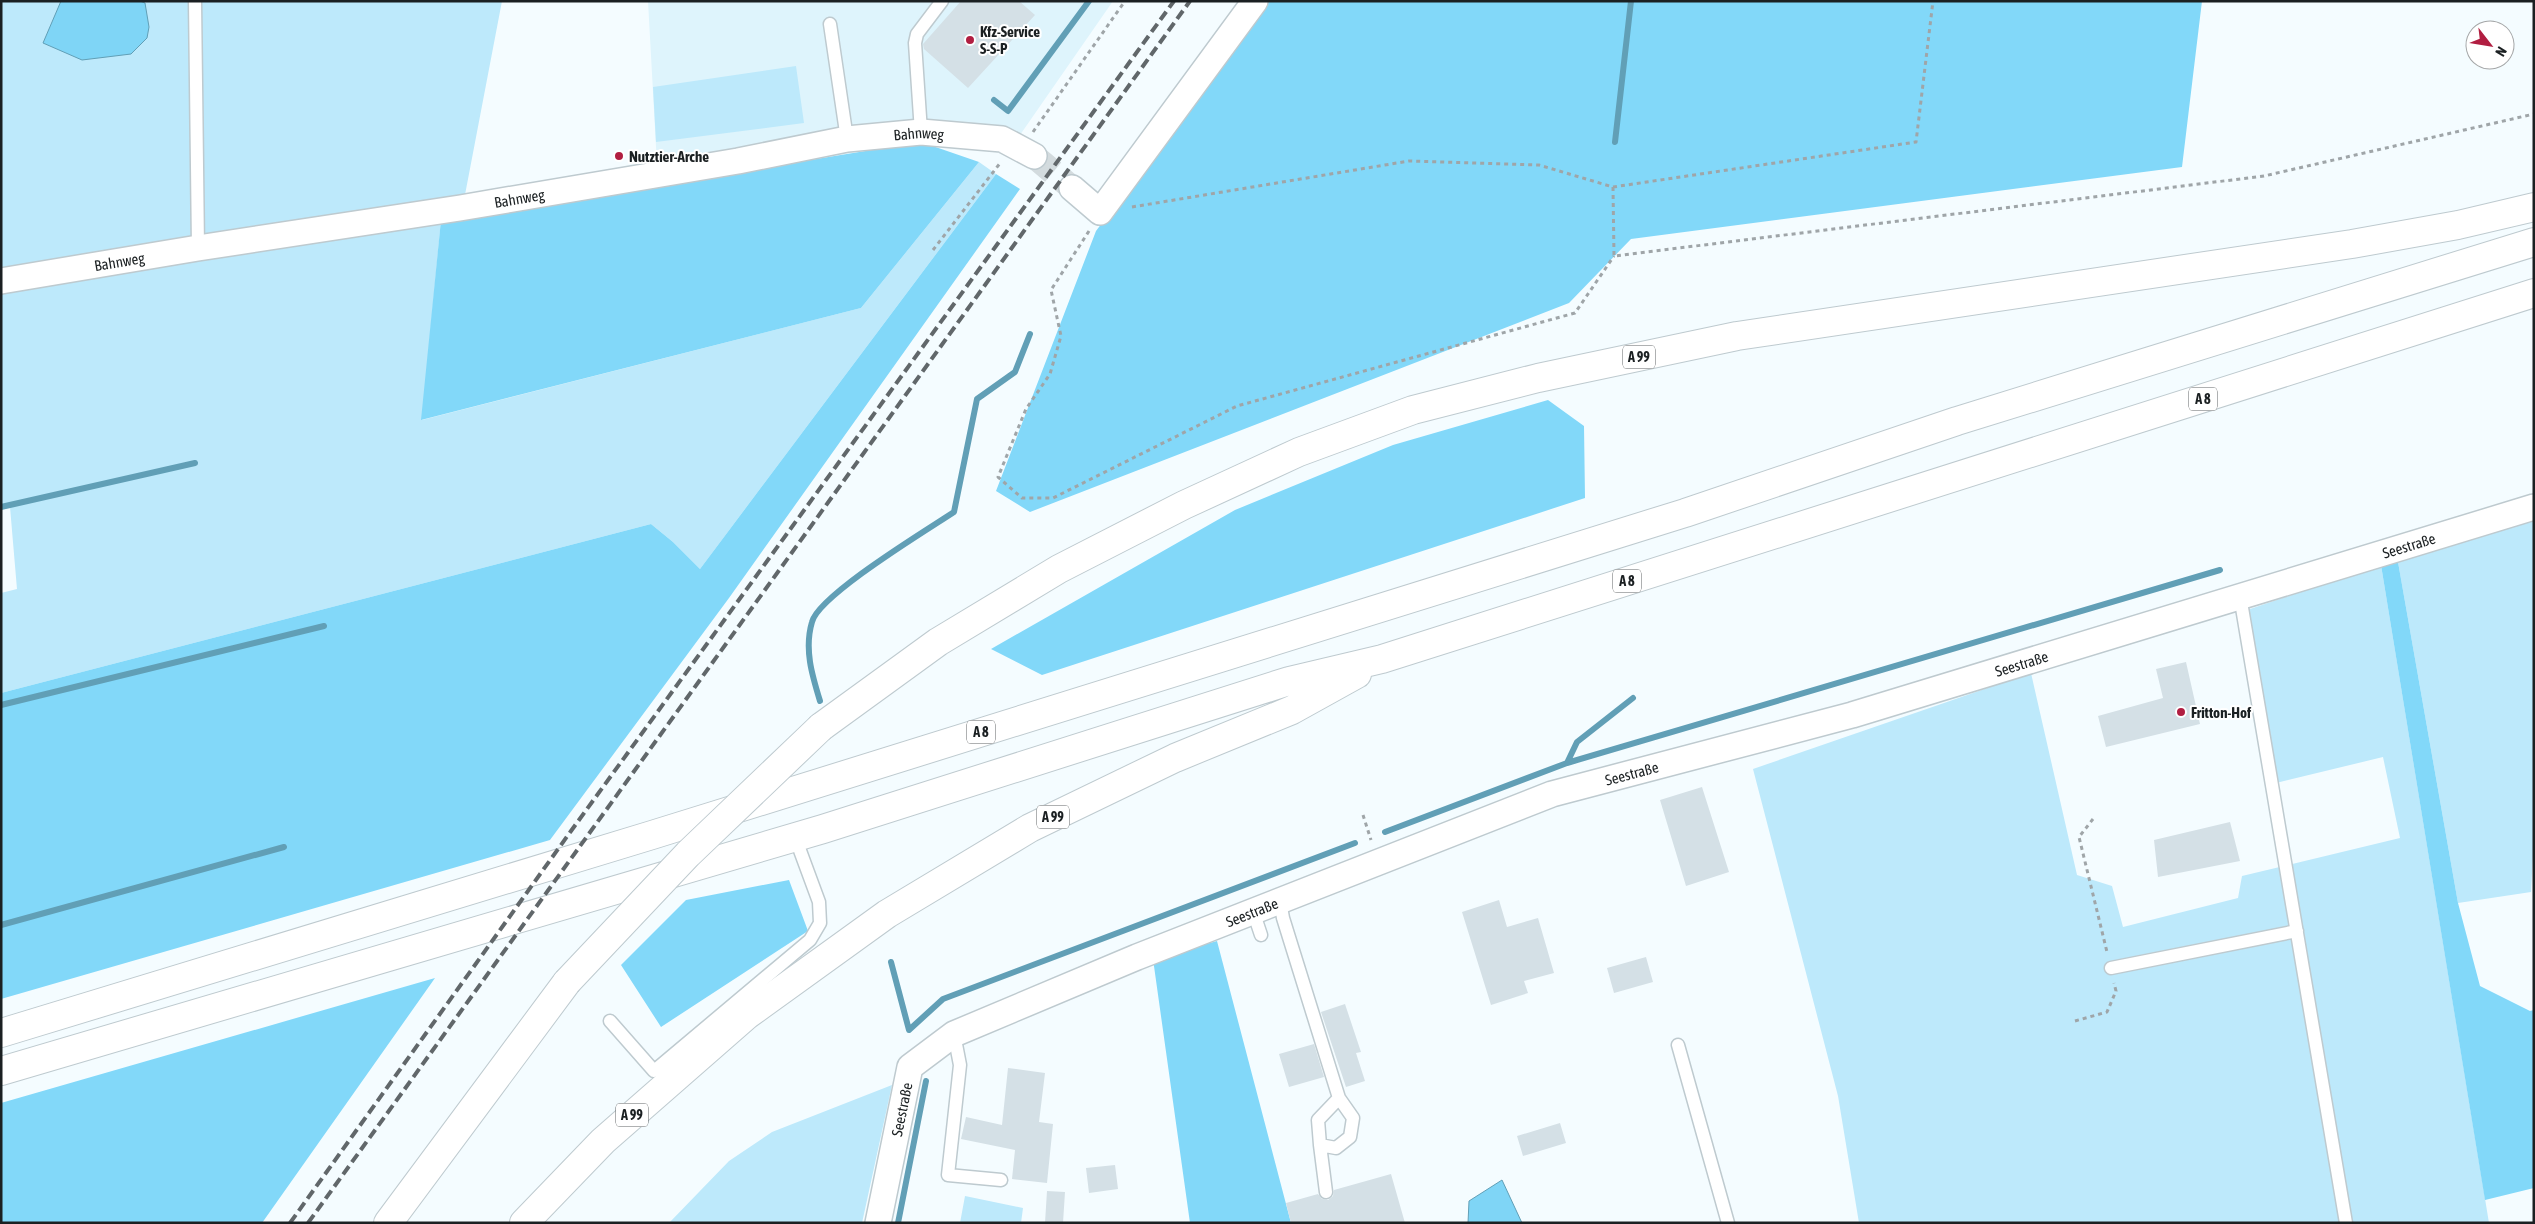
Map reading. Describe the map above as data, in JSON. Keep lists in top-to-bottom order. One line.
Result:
{"streets":{"highway":["A 99","A 8"],"street":["Bahnweg","Seestraße"]},"crossings":[["A 99","A 8"]],"places":["Kfz-Service S-S-P","Nutztier-Arche","Fritton-Hof"],"north":"bottom right"}
